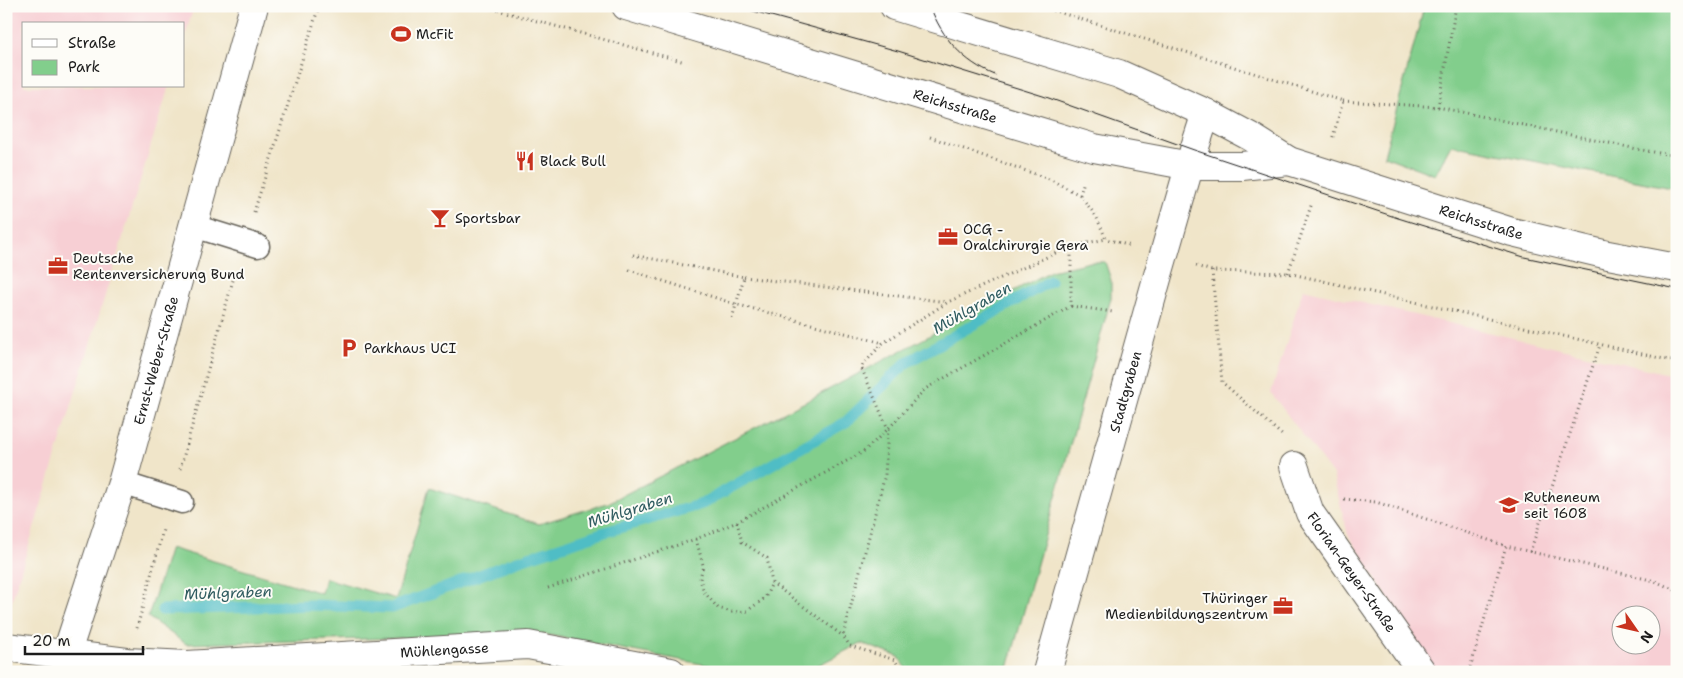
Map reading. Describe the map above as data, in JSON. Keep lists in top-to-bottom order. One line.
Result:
{"streets":{"main road":["Reichsstraße","Ernst-Weber-Straße","Stadtgraben","Florian-Geyer-Straße","Mühlengasse"]},"crossings":[["Reichsstraße","Stadtgraben"],["Ernst-Weber-Straße","Mühlengasse"]],"water":["Mühlgraben"],"places":{"sports":["McFit"],"restaurant":["Black Bull"],"bar":["Sportsbar"],"office":["OCG - Oralchirurgie Gera","Deutsche Rentenversicherung Bund","Thüringer Medienbildungszentrum"],"parking":["Parkhaus UCI"],"school or university":["Rutheneum seit 1608"]},"legend":["Straße","Park"],"scale_bar":"20 m","north":"bottom right"}
